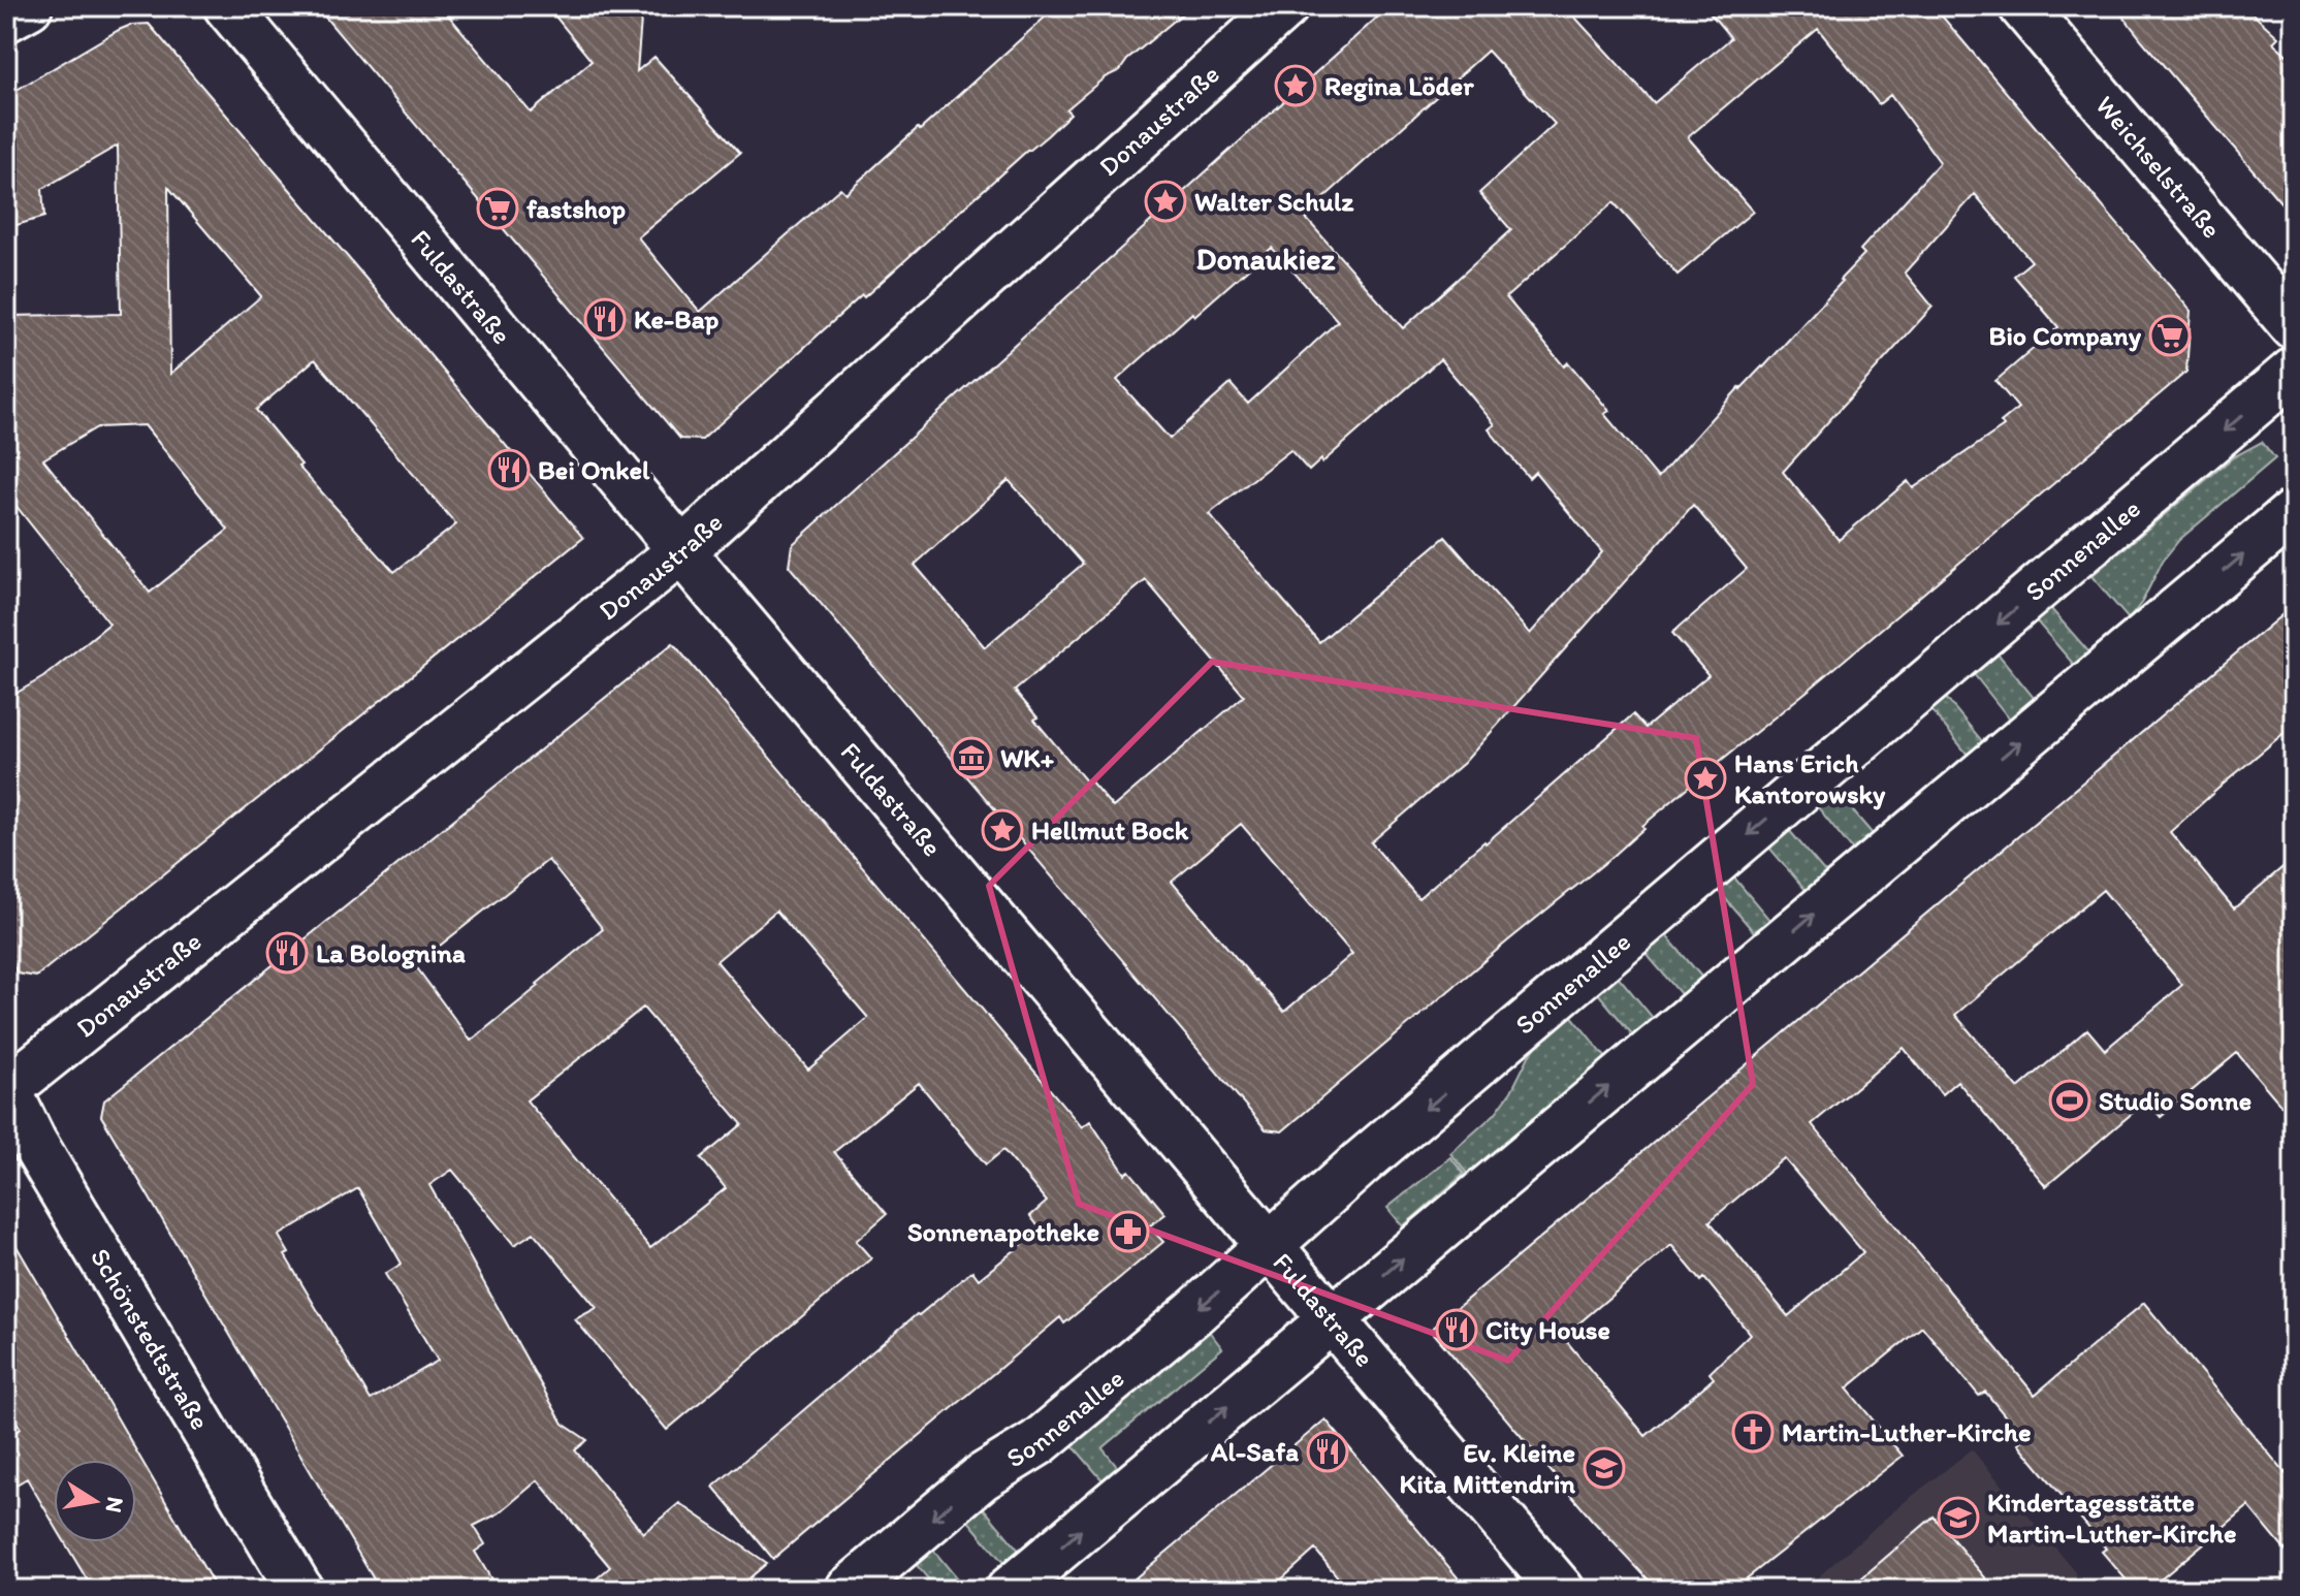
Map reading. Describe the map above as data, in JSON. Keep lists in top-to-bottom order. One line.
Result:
{"streets":{"street":["Donaustraße","Weichselstraße","Fuldastraße","Sonnenallee","Schönstedtstraße"]},"crossings":[["Donaustraße","Fuldastraße"],["Donaustraße","Schönstedtstraße"],["Fuldastraße","Sonnenallee"]],"districts":["Donaukiez"],"places":{"place":["Regina Löder","Walter Schulz","Hans Erich Kantorowsky","Hellmut Bock"],"supermarket":["fastshop","Bio Company"],"restaurant":["Ke-Bap","Bei Onkel","La Bolognina","City House","Al-Safa"],"museum":["WK+"],"sports":["Studio Sonne"],"pharmacy":["Sonnenapotheke"],"church":["Martin-Luther-Kirche"],"school or university":["Ev. Kleine Kita Mittendrin","Kindertagesstätte Martin-Luther-Kirche"]},"north":"right"}
